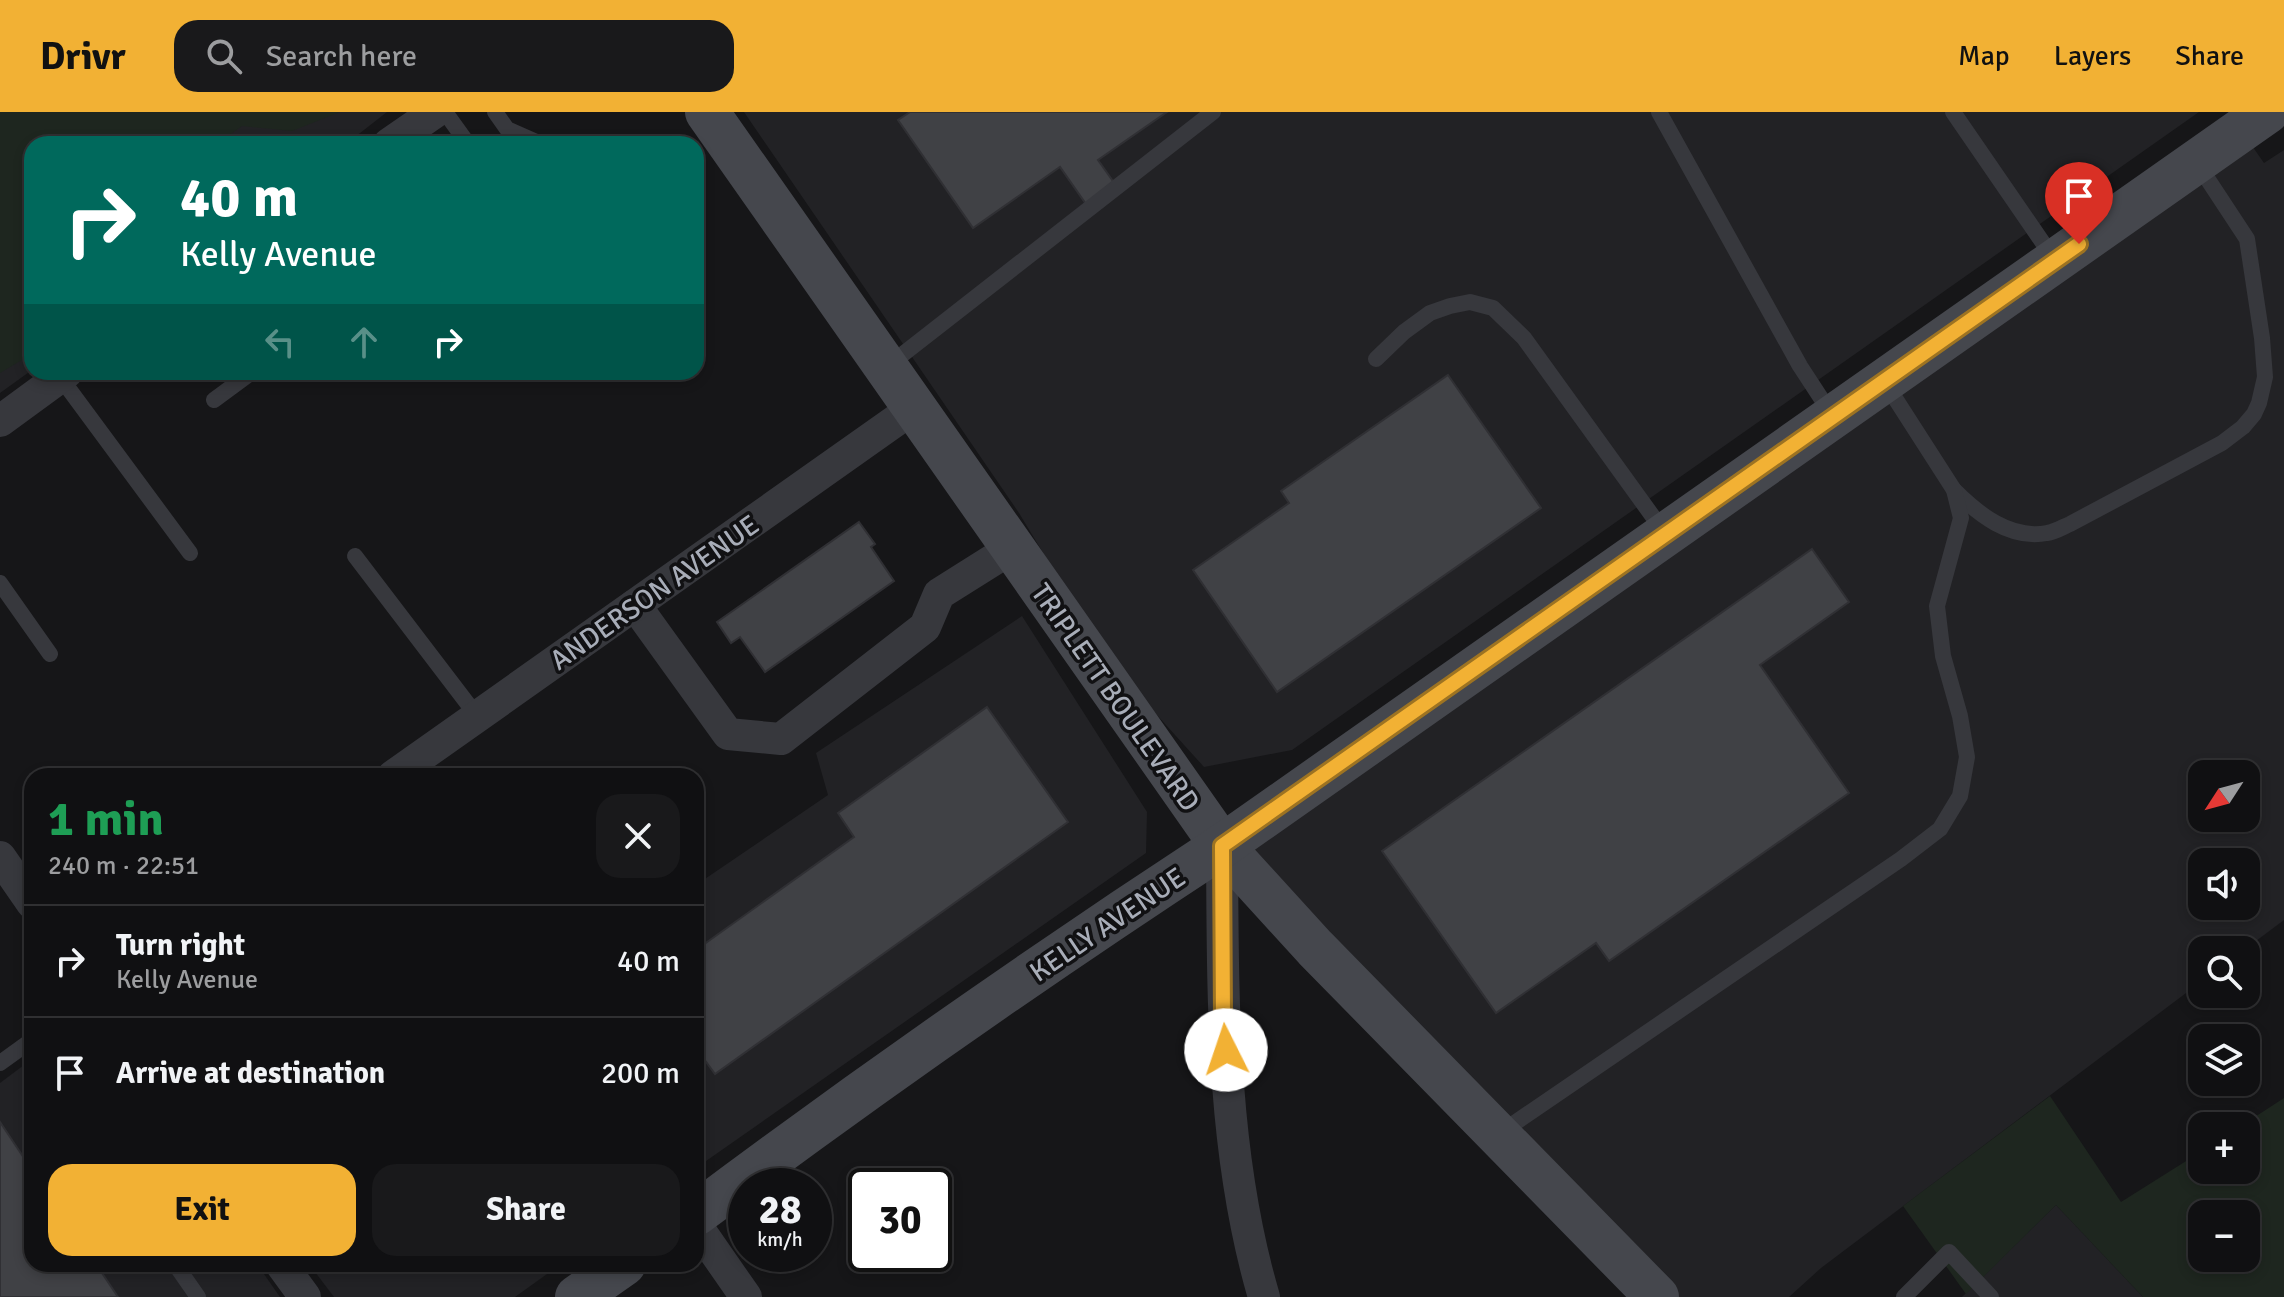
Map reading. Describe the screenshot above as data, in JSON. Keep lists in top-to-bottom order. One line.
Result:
{"streets":{"main road":["TRIPLETT BOULEVARD","KELLY AVENUE"],"street":["ANDERSON AVENUE"]},"crossings":[["ANDERSON AVENUE","TRIPLETT BOULEVARD"],["TRIPLETT BOULEVARD","KELLY AVENUE"]],"north":"bottom left","page":{"header":"Drivr","search":"Search here","nav":["Map","Layers","Share"],"turn":["40 m","Kelly Avenue"],"map_buttons":["+","−"],"heading":["1 min","240 m · 22:51"],"list":[{"name":"Turn right","note":"Kelly Avenue","value":"40 m"},{"name":"Arrive at destination","value":"200 m"}],"buttons":["Exit","Share"],"speed":"28 km/h","limit":"30"}}
